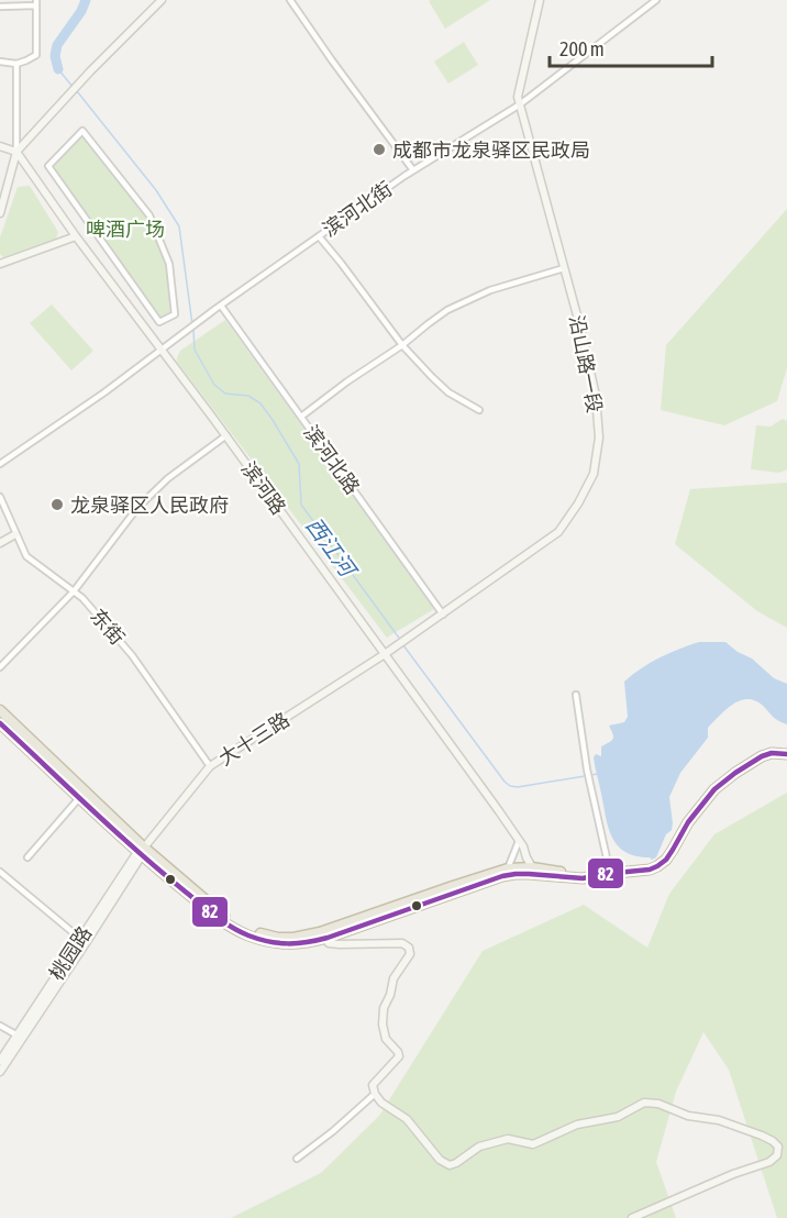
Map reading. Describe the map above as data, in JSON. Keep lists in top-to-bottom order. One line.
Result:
{"streets":{"street":["滨河北街","沿山路一段","滨河北路","滨河路","东街","大十三路","桃园路"]},"crossings":[["滨河北街","沿山路一段"],["滨河北街","滨河北路"],["滨河北街","滨河路"],["沿山路一段","滨河北路"],["沿山路一段","大十三路"],["滨河路","大十三路"],["东街","大十三路"],["大十三路","桃园路"]],"water":["西江河"],"parks":["啤酒广场"],"places":["成都市龙泉驿区民政局","龙泉驿区人民政府"],"lines":["transit line 82"],"scale_bar":"200 m"}
